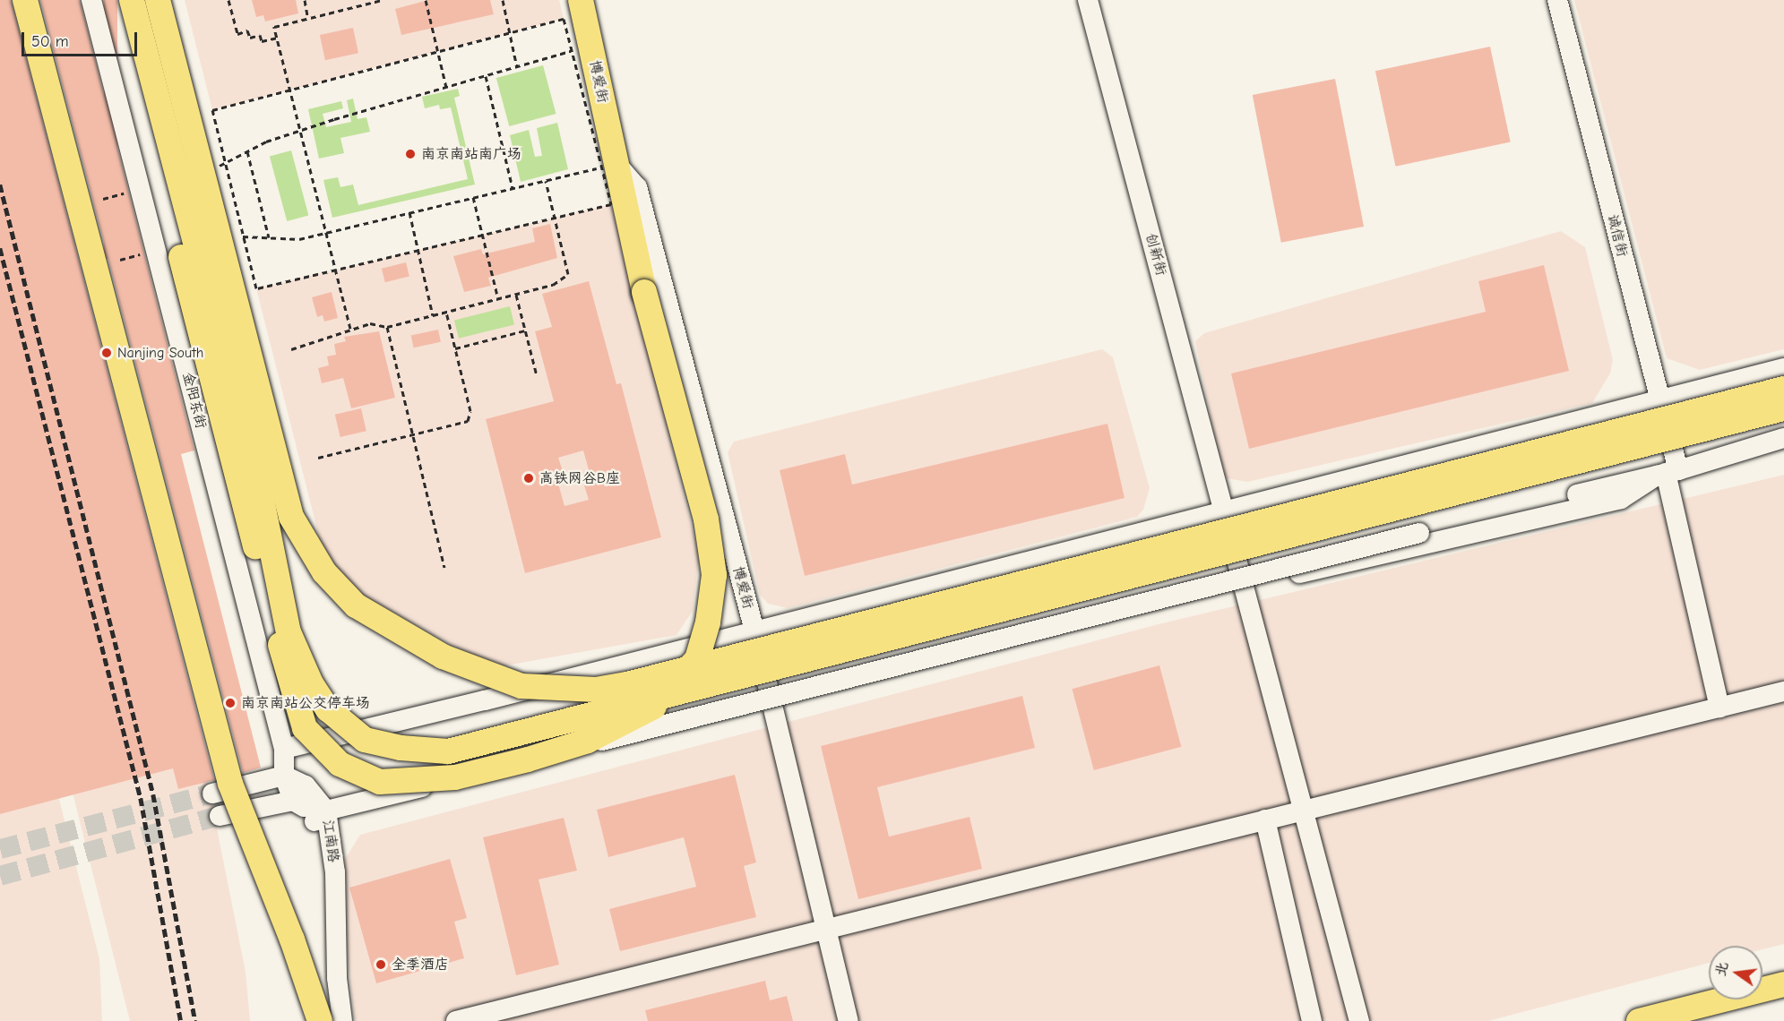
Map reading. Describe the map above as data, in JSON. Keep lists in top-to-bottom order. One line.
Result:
{"streets":{"main road":["博爱街"],"street":["诚信街","创新街","金阳东街","江南路"]},"crossings":[["金阳东街","江南路"]],"places":["南京南站南广场","Nanjing South","高铁网谷B座","南京南站公交停车场","全季酒店"],"scale_bar":"50 m","north":"left"}
